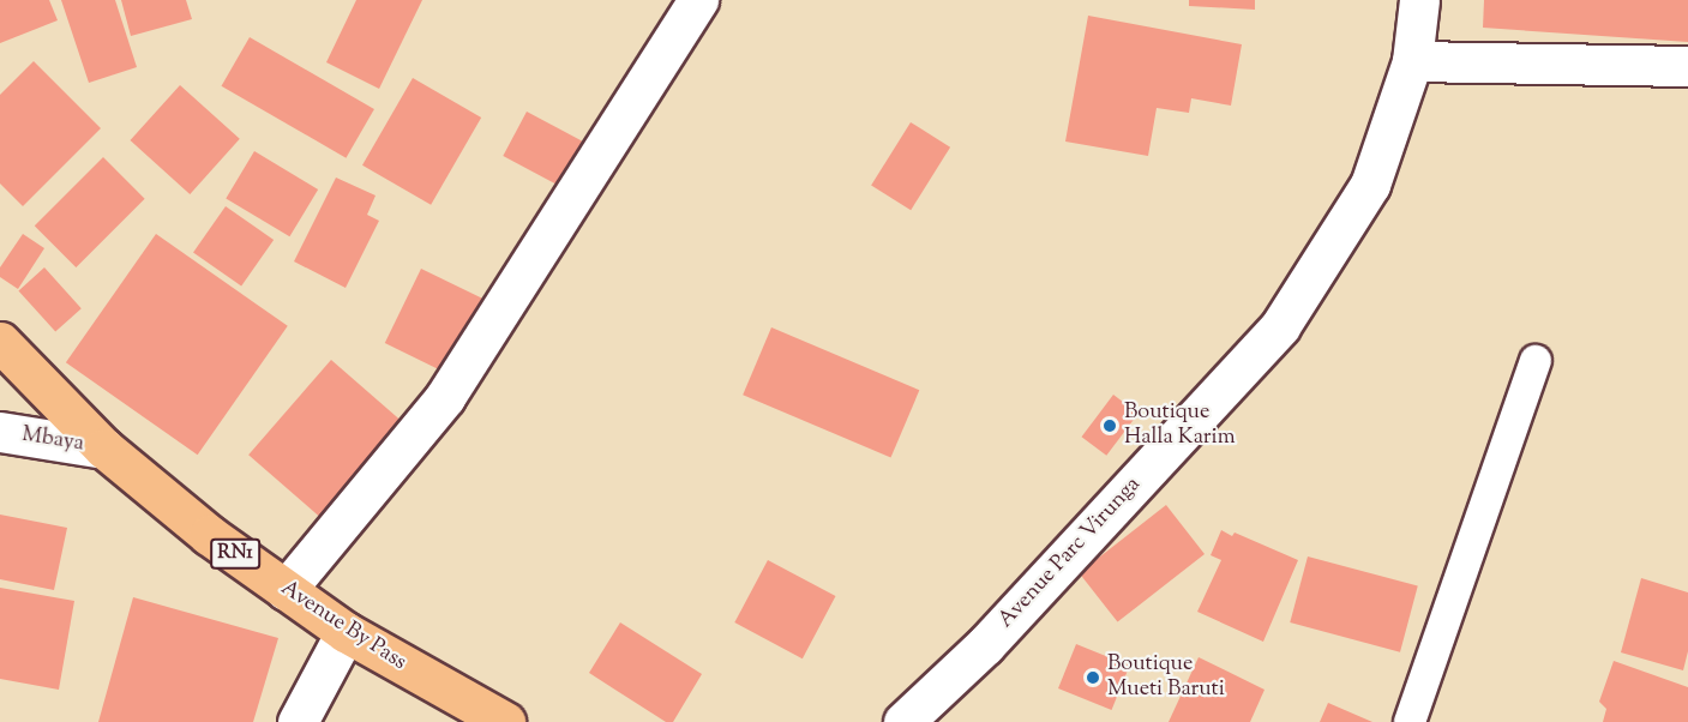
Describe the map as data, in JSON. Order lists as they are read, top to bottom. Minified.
{"streets":{"highway":["RN1","Avenue By Pass"],"street":["Mbaya","Avenue Parc Virunga"]},"crossings":[["Mbaya","Avenue By Pass"]],"places":["Boutique Halla Karim","Boutique Mueti Baruti"]}
